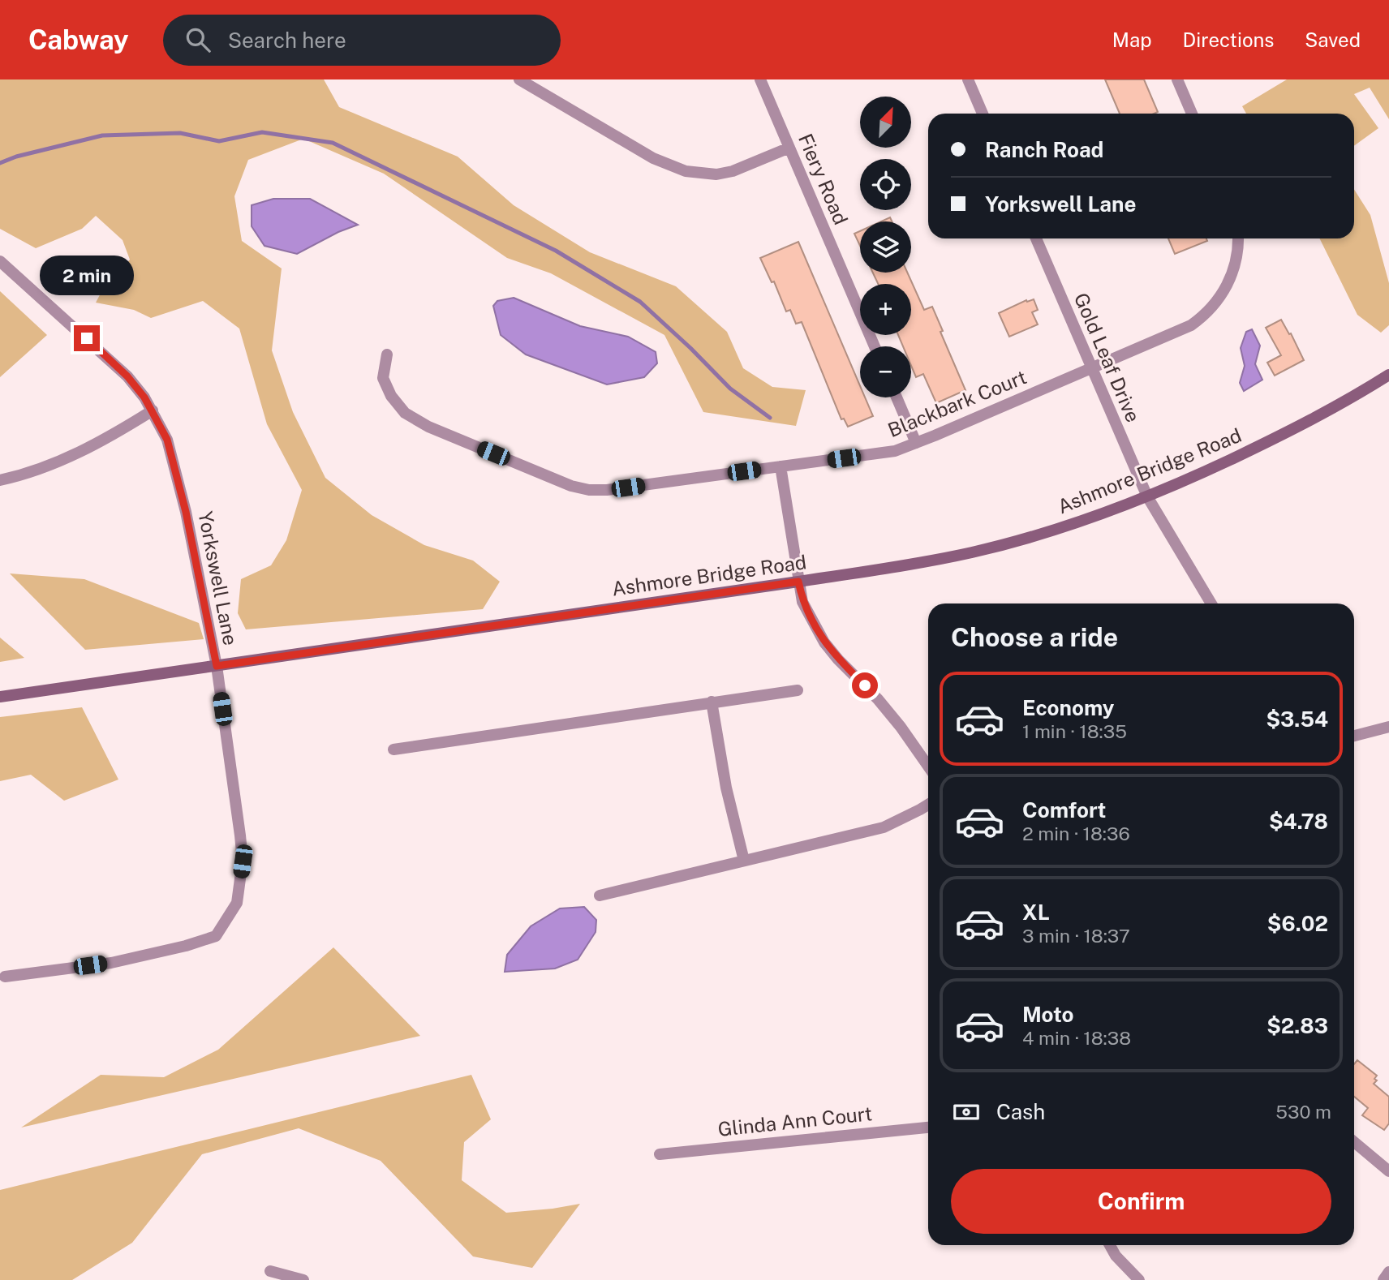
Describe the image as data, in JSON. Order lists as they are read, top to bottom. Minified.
{"streets":{"main road":["Ashmore Bridge Road"],"street":["Fiery Road","Gold Leaf Drive","Blackbark Court","Yorkswell Lane","Glinda Ann Court"]},"crossings":[["Gold Leaf Drive","Blackbark Court"],["Gold Leaf Drive","Ashmore Bridge Road"],["Ashmore Bridge Road","Yorkswell Lane"]],"north":"top right","page":{"header":"Cabway","search":"Search here","nav":["Map","Directions","Saved"],"map_buttons":["+","−"],"banner":["Ranch Road","Yorkswell Lane"],"bubble":"2 min","heading":"Choose a ride","list":[{"name":"Economy","note":"1 min · 18:35","value":"$3.54"},{"name":"Comfort","note":"2 min · 18:36","value":"$4.78"},{"name":"XL","note":"3 min · 18:37","value":"$6.02"},{"name":"Moto","note":"4 min · 18:38","value":"$2.83"}],"pay":["Cash","530 m"],"buttons":"Confirm"}}
